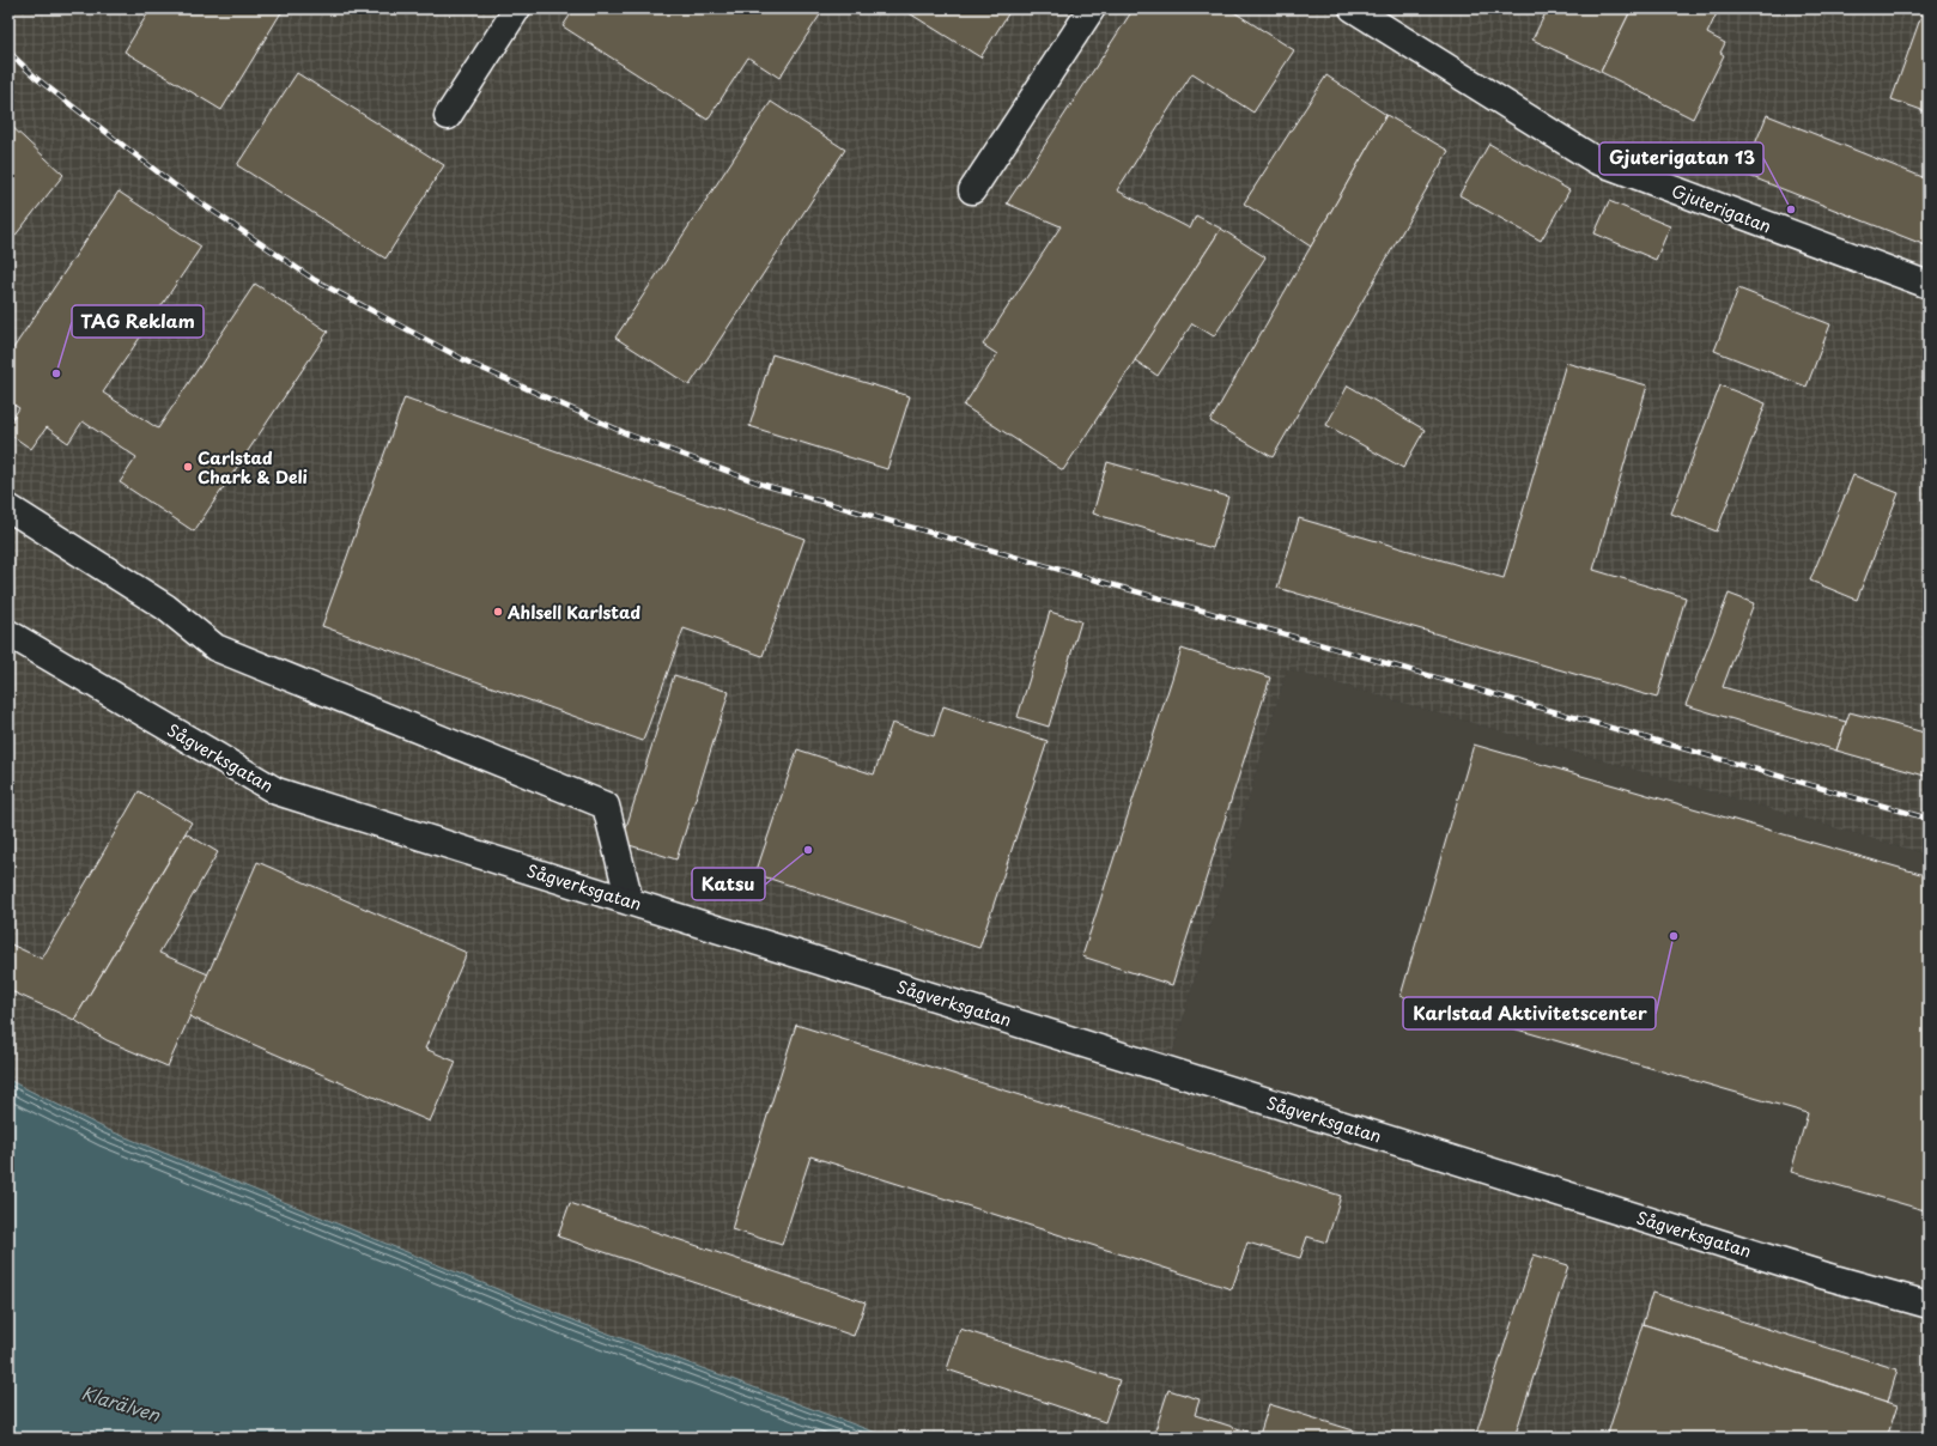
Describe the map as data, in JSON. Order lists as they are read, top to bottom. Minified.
{"streets":{"street":["Gjuterigatan","Sågverksgatan"]},"water":["Klarälven"],"places":["Gjuterigatan 13","TAG Reklam","Carlstad Chark & Deli","Ahlsell Karlstad","Katsu","Karlstad Aktivitetscenter"]}
